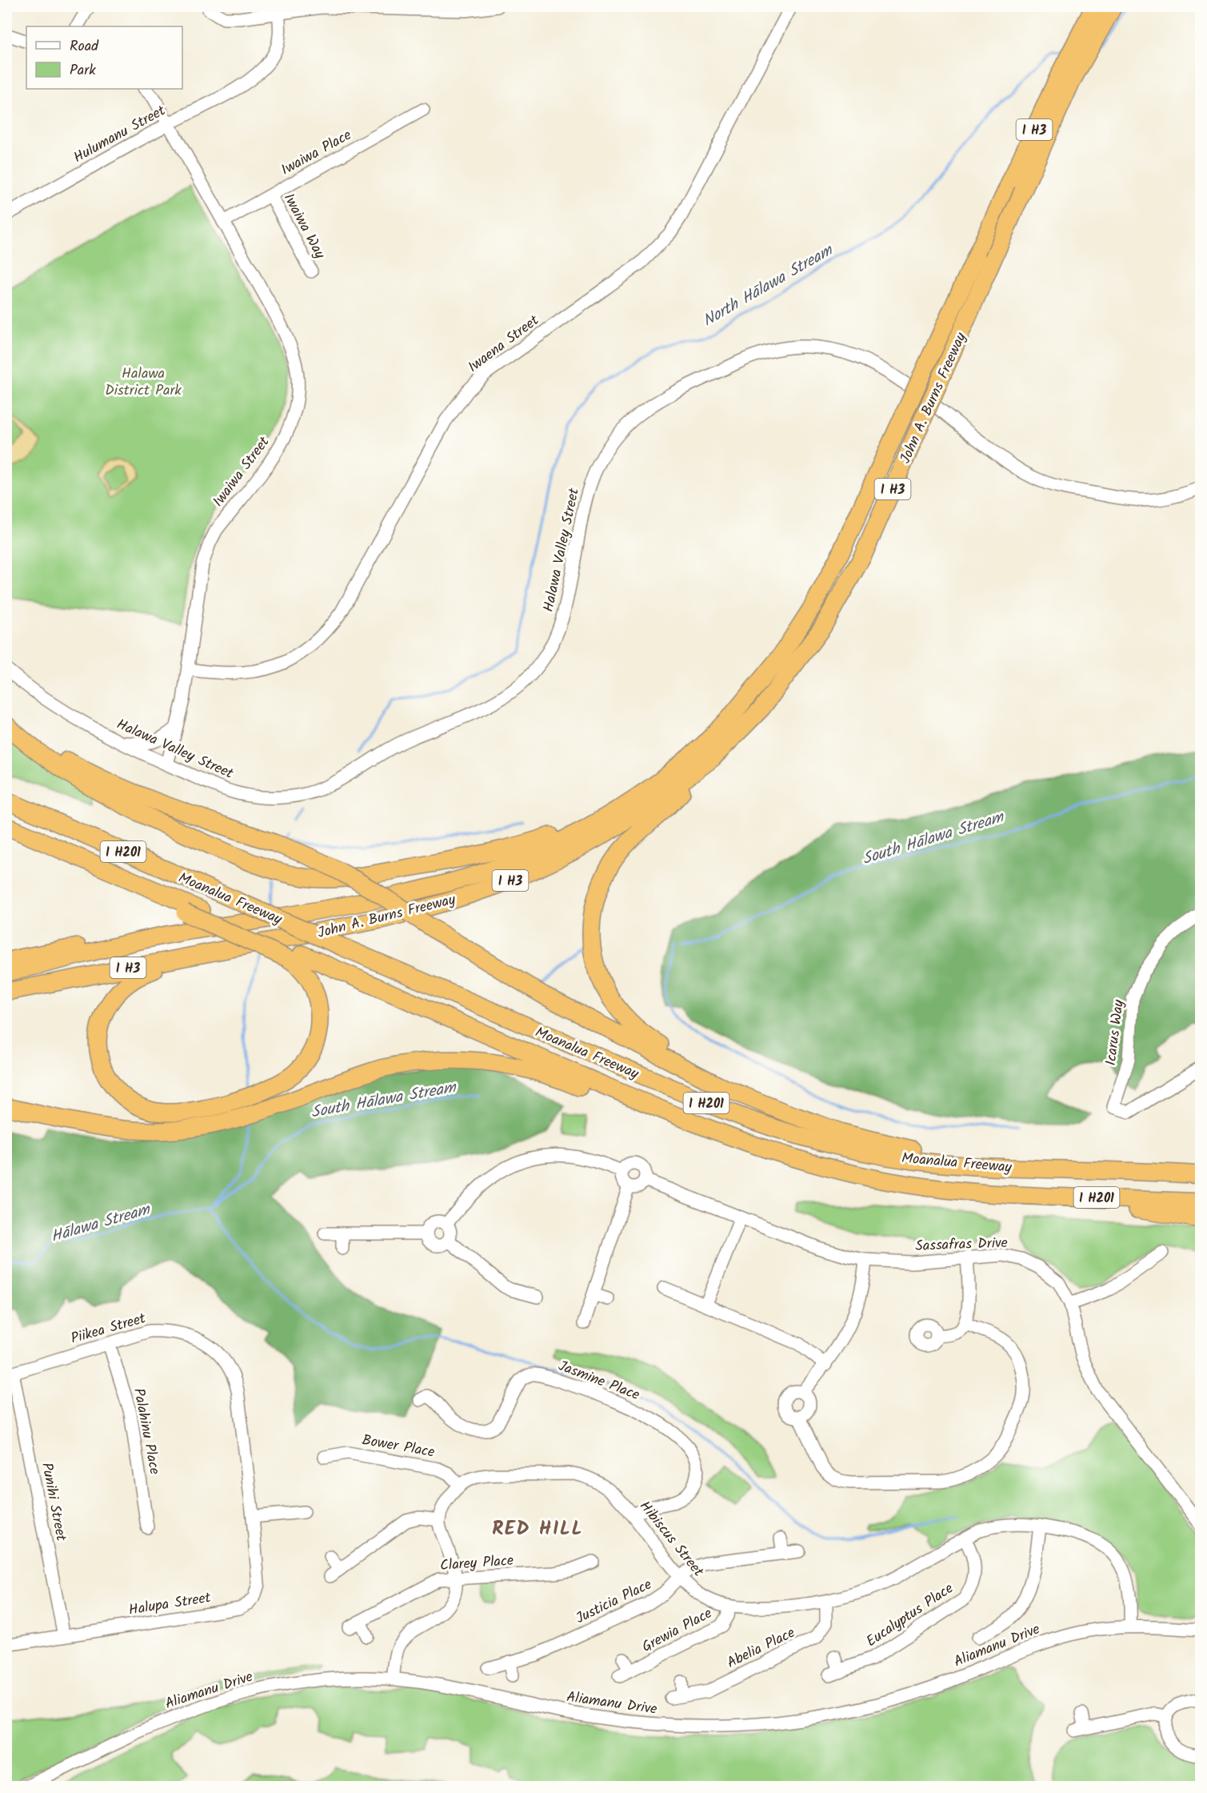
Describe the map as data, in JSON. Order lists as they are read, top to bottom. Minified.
{"streets":{"highway":["I H3","John A. Burns Freeway","I H201","Moanalua Freeway"],"street":["Hulumanu Street","Iwaiwa Place","Iwaiwa Way","Iwaena Street","Iwaiwa Street","Halawa Valley Street","Icarus Way","Sassafras Drive","Piikea Street","Jasmine Place","Palahinu Place","Bower Place","Punihi Street","Hibiscus Street","Clarey Place","Justicia Place","Halupa Street","Eucalyptus Place","Grewia Place","Aliamanu Drive","Abelia Place"]},"crossings":[["Hulumanu Street","Iwaiwa Street"],["Iwaiwa Place","Iwaiwa Way"],["Iwaiwa Place","Iwaiwa Street"],["Iwaena Street","Iwaiwa Street"],["Iwaiwa Street","Halawa Valley Street"],["Piikea Street","Palahinu Place"],["Piikea Street","Punihi Street"],["Piikea Street","Halupa Street"],["Jasmine Place","Hibiscus Street"],["Bower Place","Hibiscus Street"],["Punihi Street","Halupa Street"],["Hibiscus Street","Justicia Place"],["Hibiscus Street","Eucalyptus Place"],["Hibiscus Street","Grewia Place"],["Hibiscus Street","Aliamanu Drive"],["Hibiscus Street","Abelia Place"]],"districts":["RED HILL"],"water":["North Hālawa Stream","South Hālawa Stream","Hālawa Stream"],"parks":["Halawa District Park"],"legend":["Road","Park"]}
